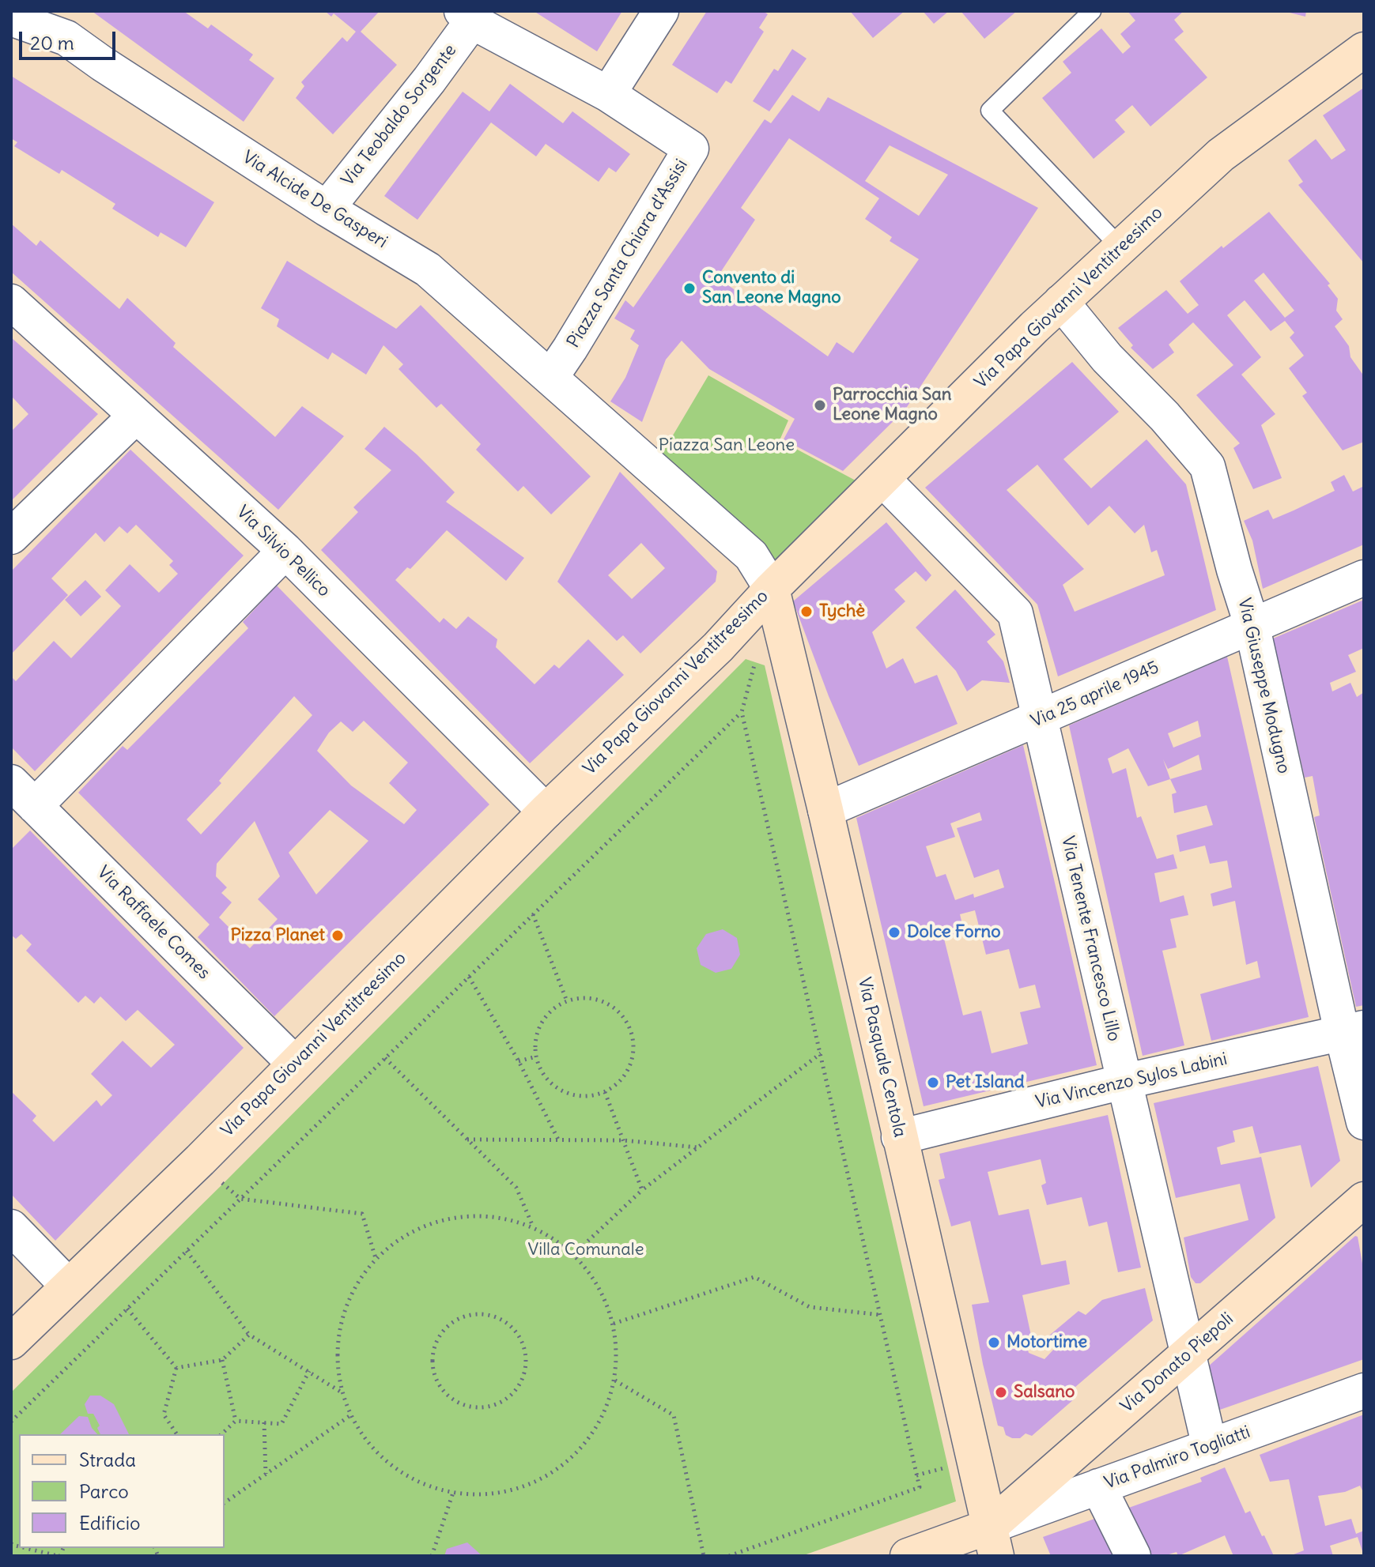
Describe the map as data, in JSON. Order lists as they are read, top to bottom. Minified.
{"streets":{"street":["Via Teobaldo Sorgente","Via Alcide De Gasperi","Piazza Santa Chiara d'Assisi","Via Papa Giovanni Ventitreesimo","Via Silvio Pellico","Via Giuseppe Modugno","Via 25 aprile 1945","Via Raffaele Comes","Via Tenente Francesco Lillo","Via Pasquale Centola","Via Vincenzo Sylos Labini","Via Donato Piepoli","Via Palmiro Togliatti"]},"crossings":[["Via Teobaldo Sorgente","Via Alcide De Gasperi"],["Via Alcide De Gasperi","Piazza Santa Chiara d'Assisi"],["Via Papa Giovanni Ventitreesimo","Via Silvio Pellico"],["Via Papa Giovanni Ventitreesimo","Via Giuseppe Modugno"],["Via Papa Giovanni Ventitreesimo","Via Raffaele Comes"],["Via Papa Giovanni Ventitreesimo","Via Tenente Francesco Lillo"],["Via Papa Giovanni Ventitreesimo","Via Pasquale Centola"],["Via Giuseppe Modugno","Via 25 aprile 1945"],["Via Giuseppe Modugno","Via Vincenzo Sylos Labini"],["Via 25 aprile 1945","Via Tenente Francesco Lillo"],["Via 25 aprile 1945","Via Pasquale Centola"],["Via Tenente Francesco Lillo","Via Vincenzo Sylos Labini"],["Via Tenente Francesco Lillo","Via Donato Piepoli"],["Via Tenente Francesco Lillo","Via Palmiro Togliatti"],["Via Pasquale Centola","Via Vincenzo Sylos Labini"],["Via Pasquale Centola","Via Donato Piepoli"],["Via Pasquale Centola","Via Palmiro Togliatti"],["Via Donato Piepoli","Via Palmiro Togliatti"]],"parks":["Piazza San Leone","Villa Comunale"],"places":["Convento di San Leone Magno","Parrocchia San Leone Magno","Tychè","Dolce Forno","Pizza Planet","Pet Island","Motortime","Salsano"],"legend":["Strada","Parco","Edificio"],"scale_bar":"20 m"}
